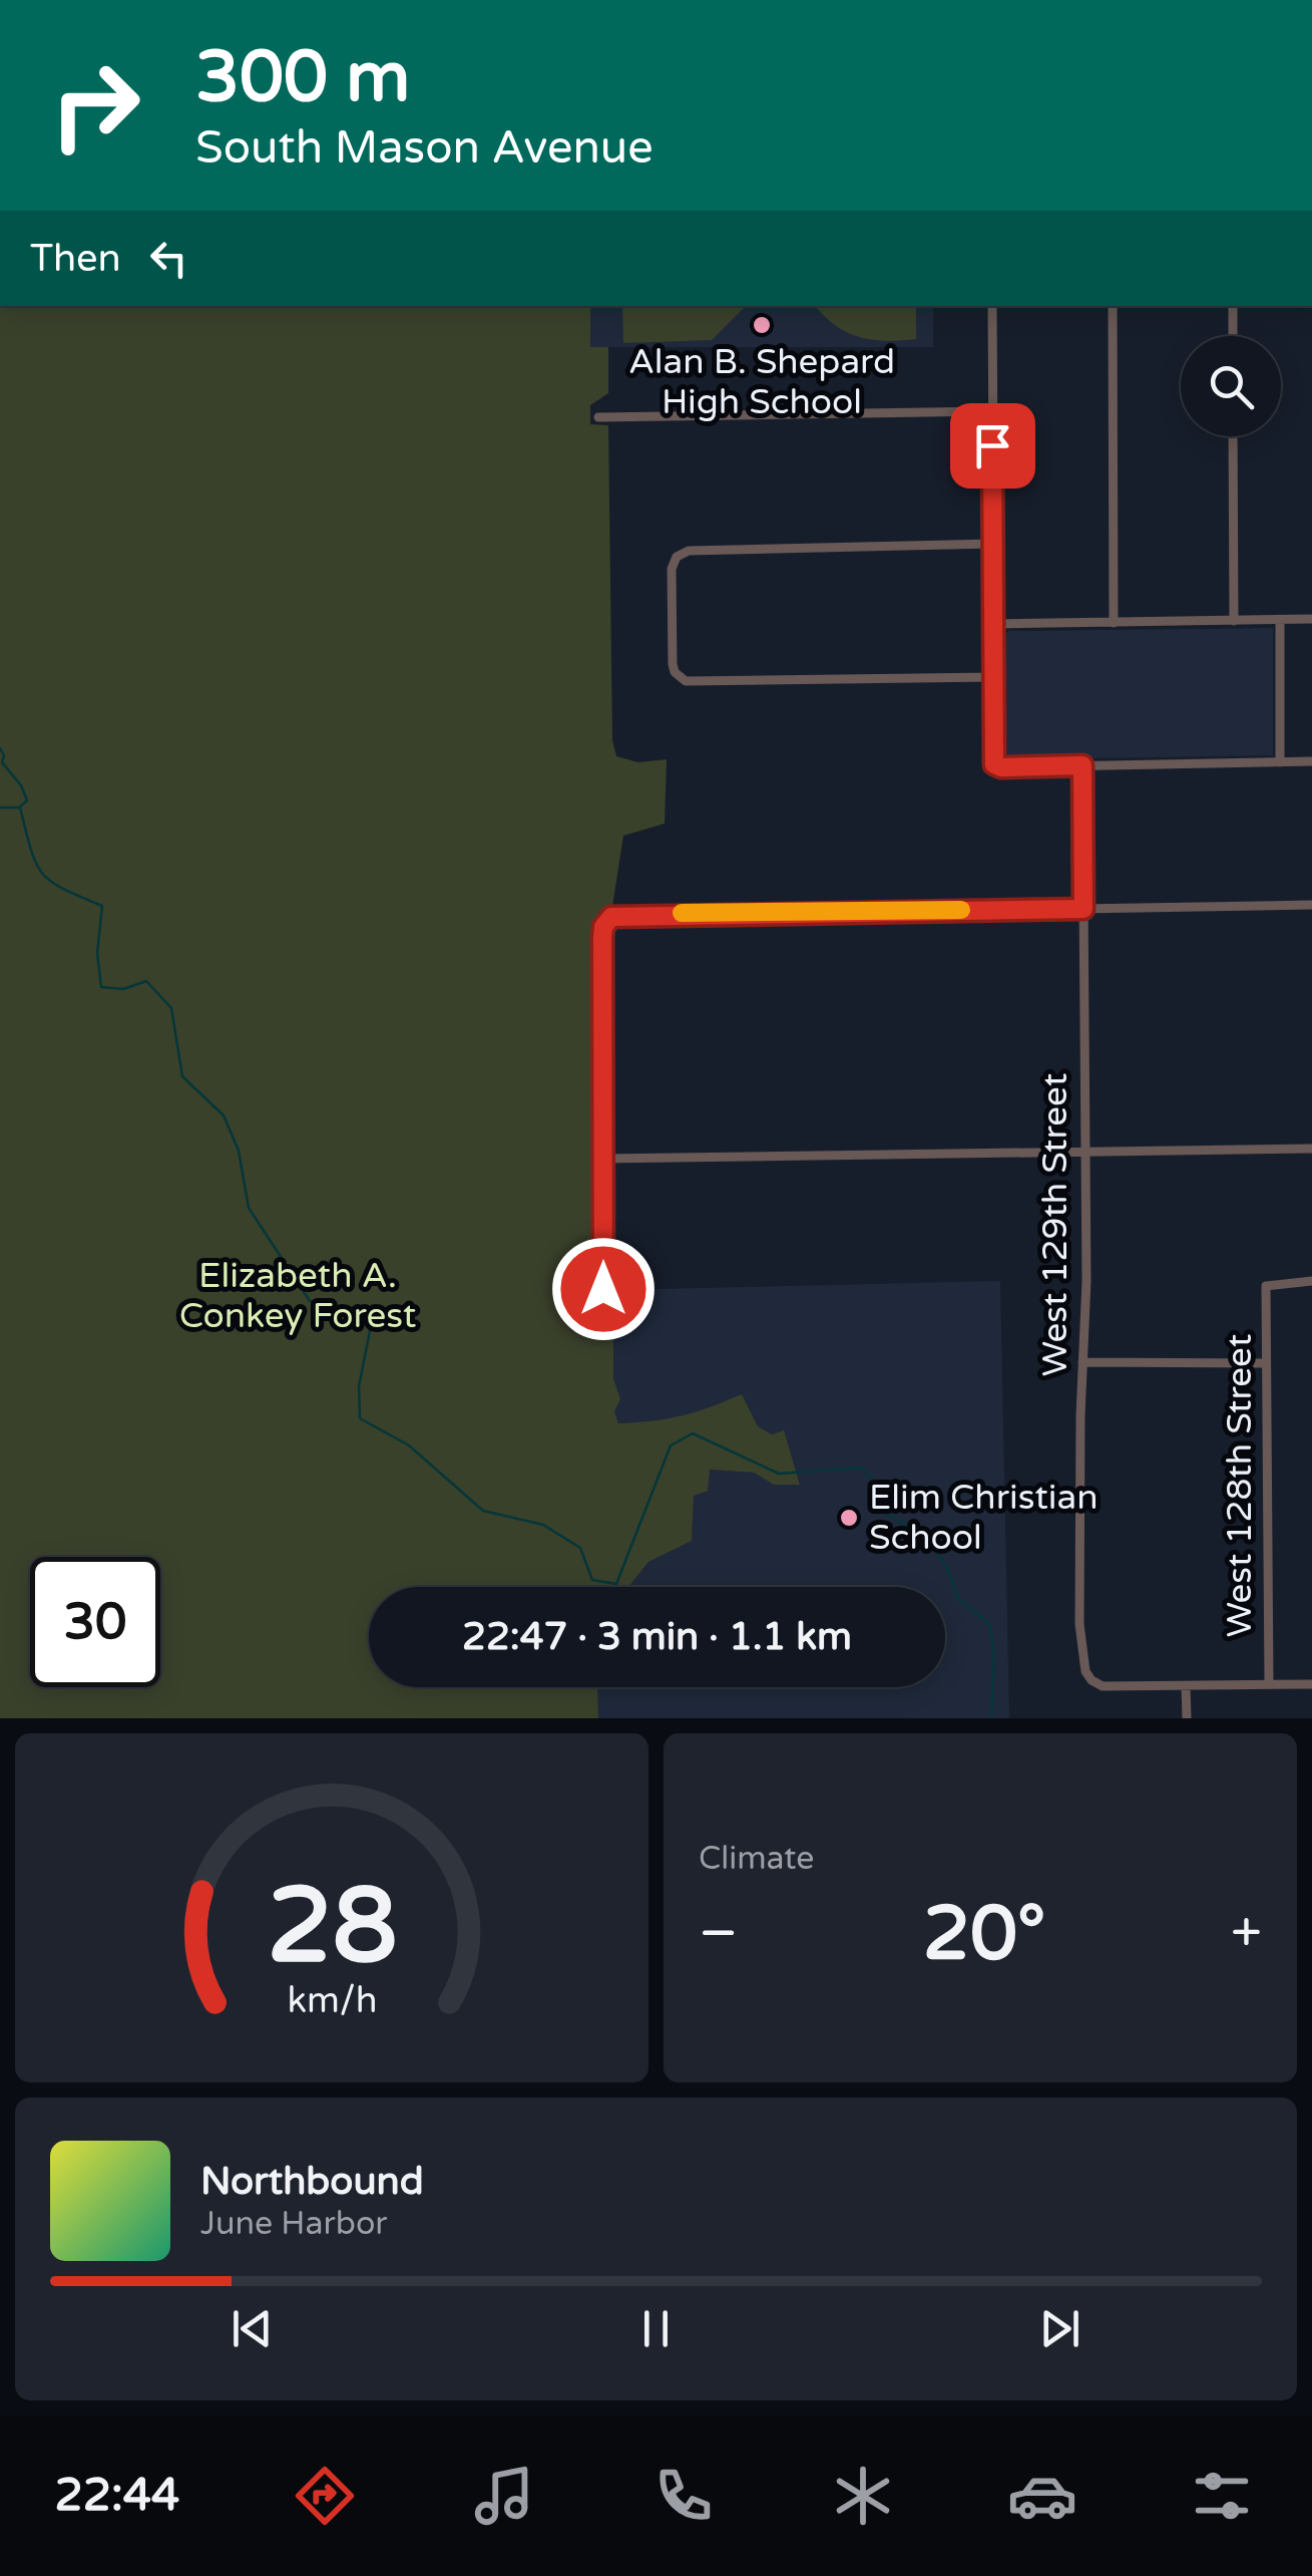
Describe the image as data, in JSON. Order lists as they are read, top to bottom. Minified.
{"streets":{"street":["West 129th Street","West 128th Street"]},"parks":["Elizabeth A. Conkey Forest"],"places":["Alan B. Shepard High School","Elim Christian School"],"page":{"turn":["300 m","South Mason Avenue"],"then":"Then","limit":"30","trip":"22:47 · 3 min · 1.1 km","tile":"Climate","heat":["−","20°","+"],"song":["Northbound","June Harbor"],"tabs":"22:44","gauge":["28","km/h"]}}
